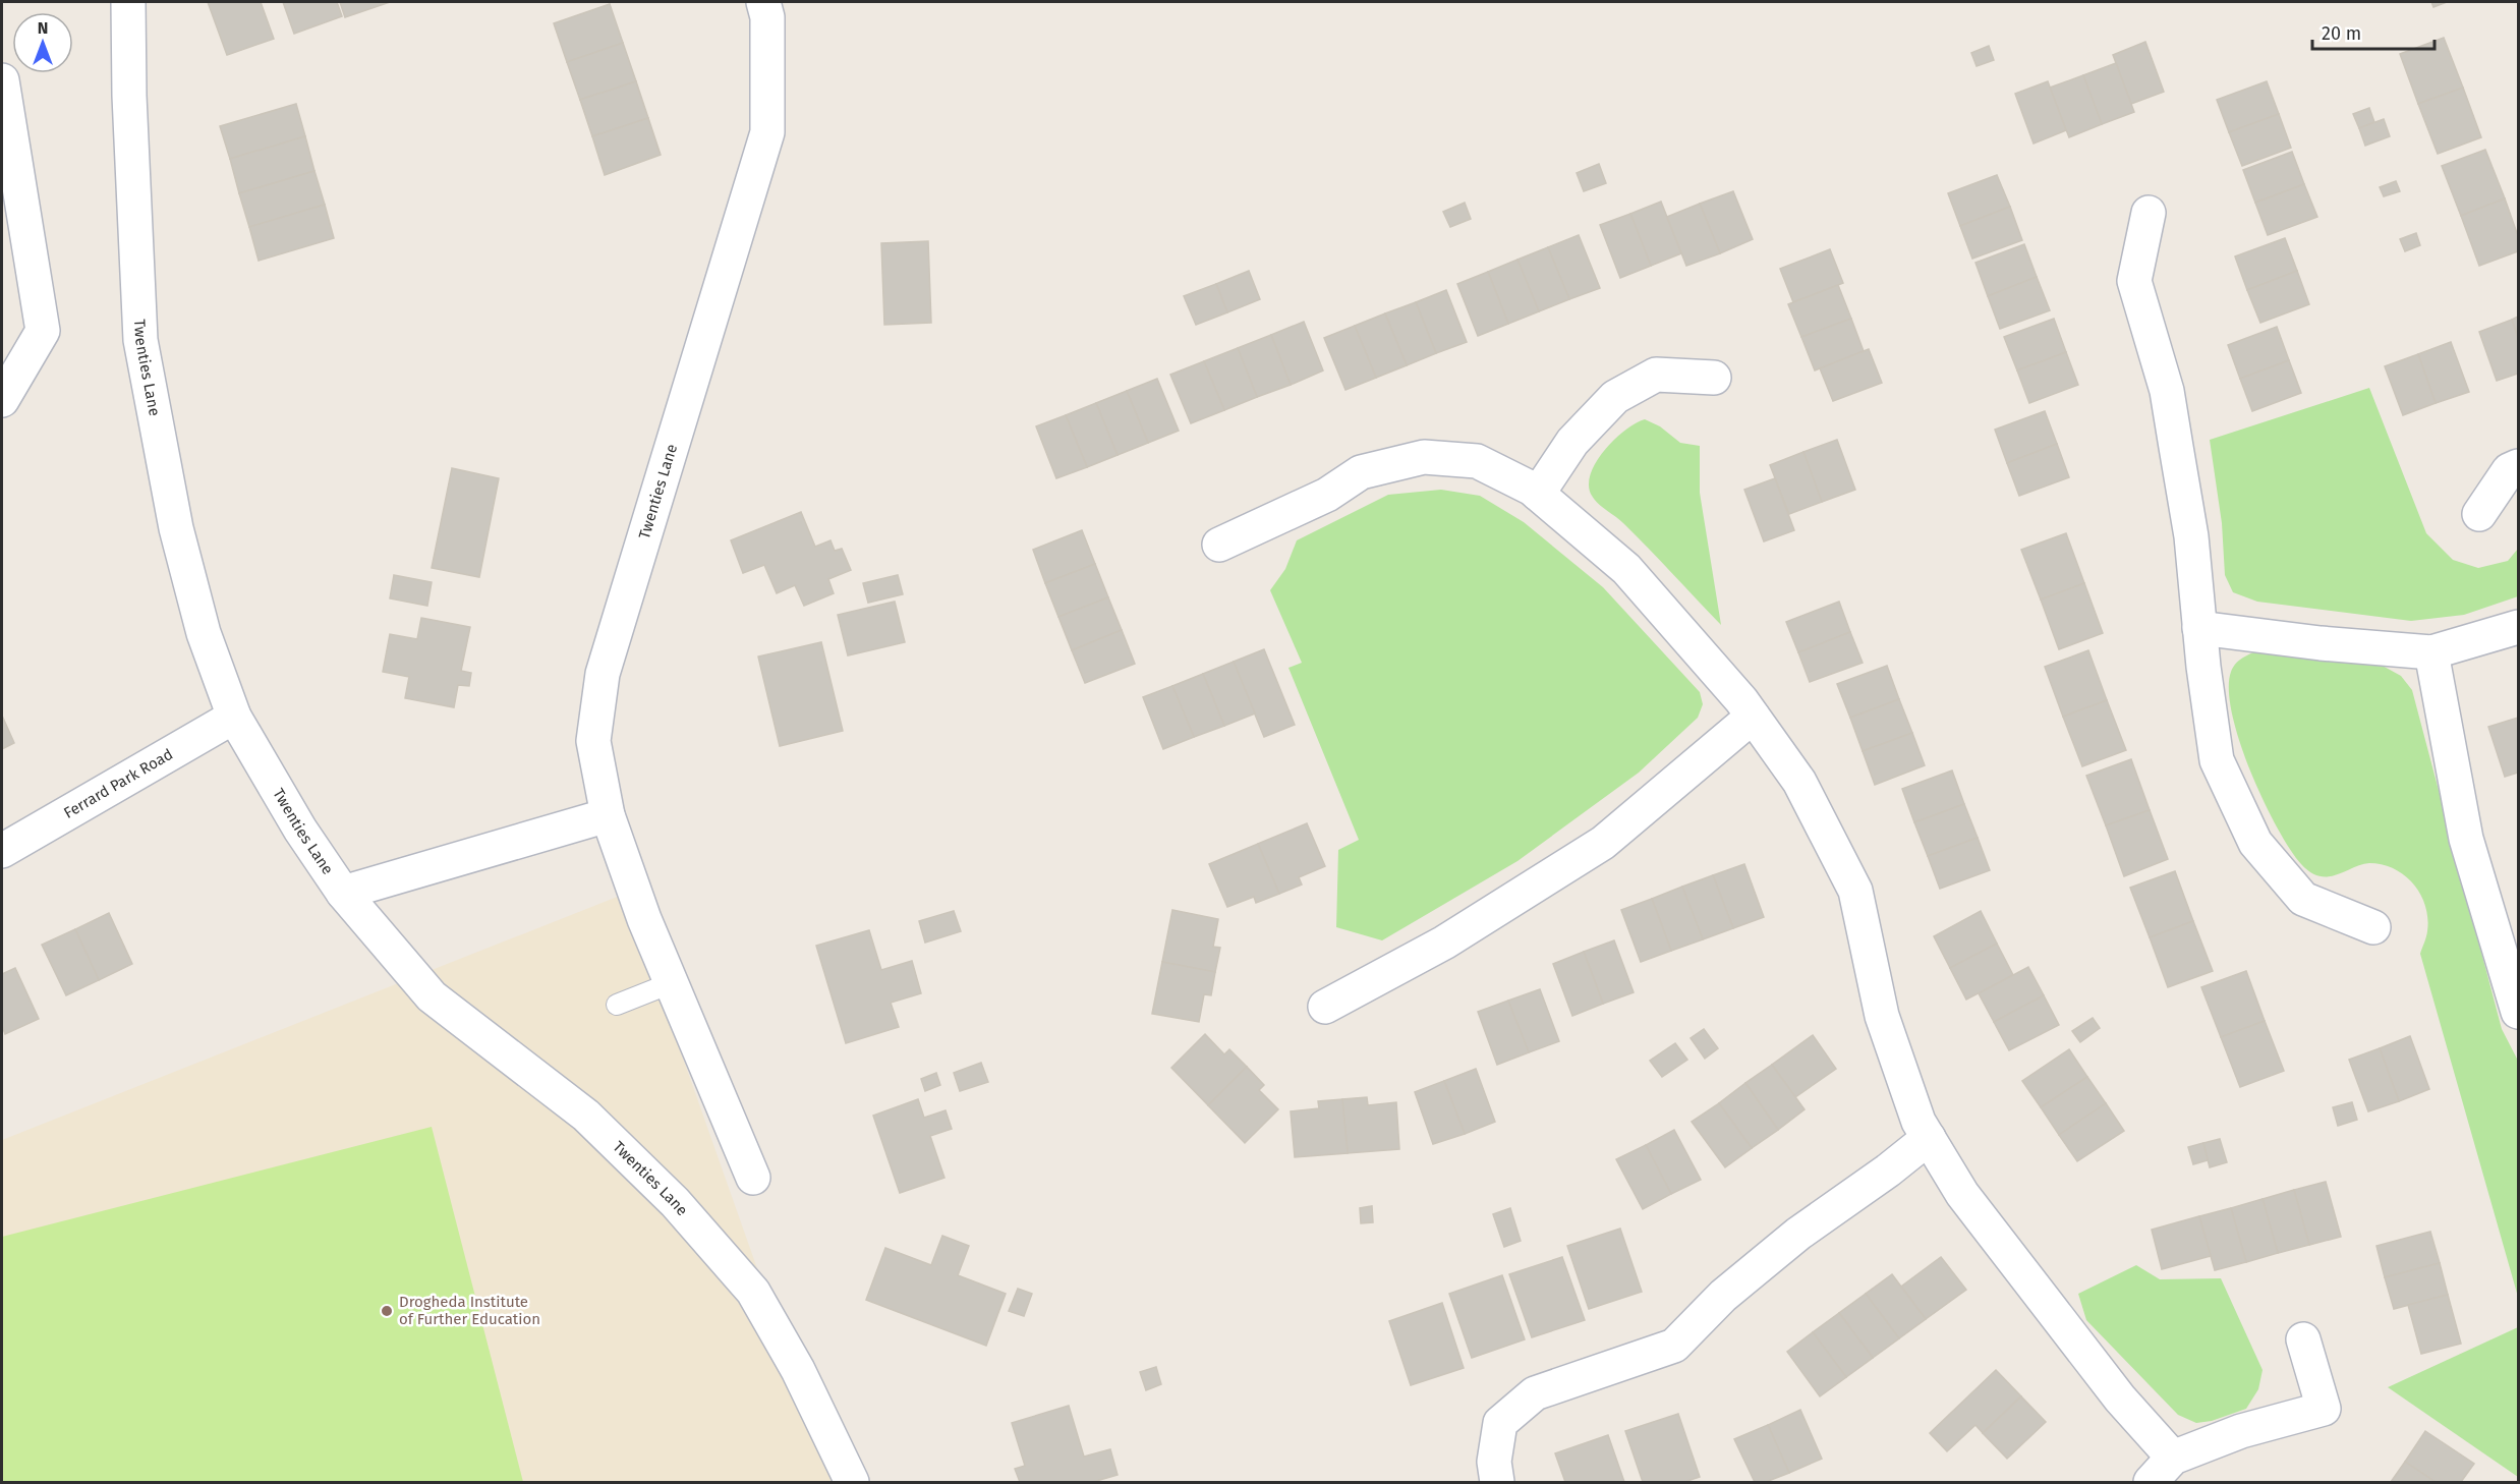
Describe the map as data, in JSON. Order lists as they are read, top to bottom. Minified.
{"streets":{"street":["Twenties Lane","Ferrard Park Road"]},"crossings":[["Twenties Lane","Ferrard Park Road"]],"places":["Drogheda Institute of Further Education"],"scale_bar":"20 m","north":"top"}
